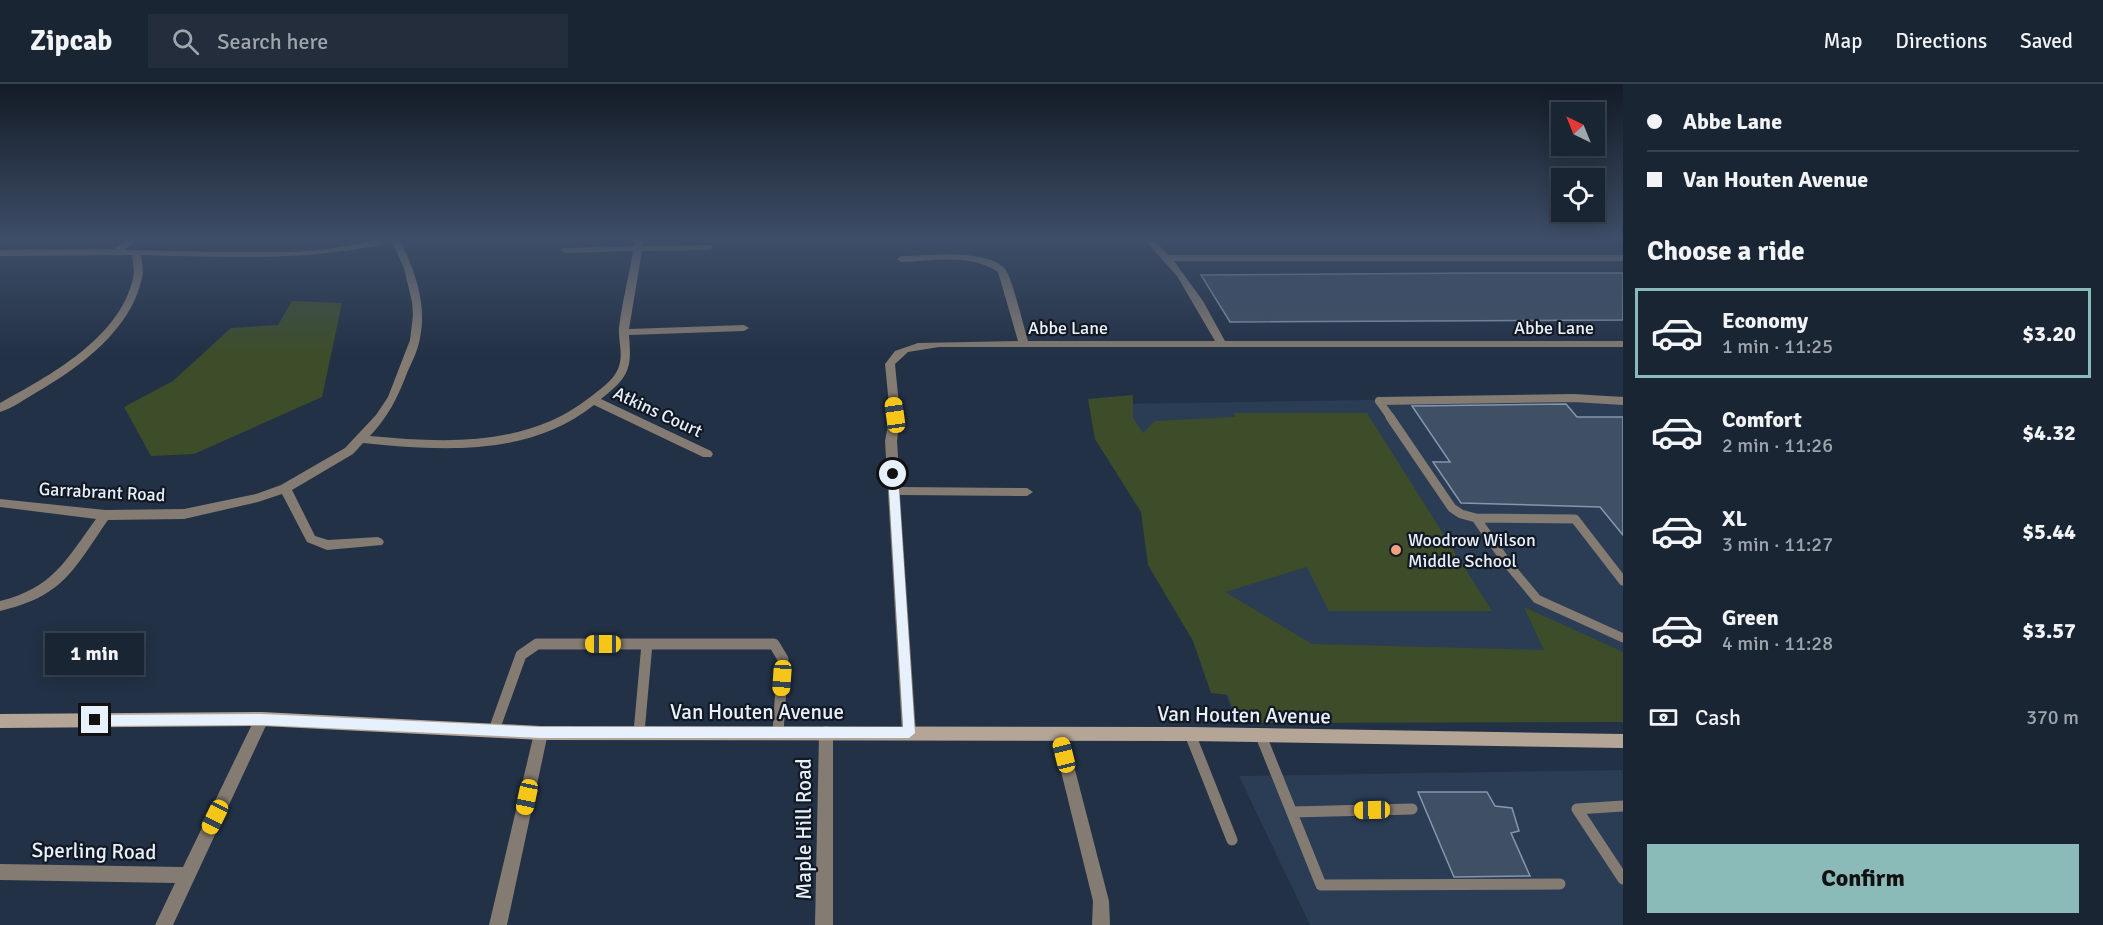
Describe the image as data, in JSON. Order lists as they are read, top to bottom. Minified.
{"streets":{"main road":["Van Houten Avenue"],"street":["Abbe Lane","Atkins Court","Garrabrant Road","Maple Hill Road","Sperling Road"]},"crossings":[["Abbe Lane","Van Houten Avenue"],["Van Houten Avenue","Maple Hill Road"]],"places":["Woodrow Wilson Middle School"],"north":"top left","page":{"header":"Zipcab","search":"Search here","nav":["Map","Directions","Saved"],"banner":["Abbe Lane","Van Houten Avenue"],"heading":"Choose a ride","list":[{"name":"Economy","note":"1 min · 11:25","value":"$3.20"},{"name":"Comfort","note":"2 min · 11:26","value":"$4.32"},{"name":"XL","note":"3 min · 11:27","value":"$5.44"},{"name":"Green","note":"4 min · 11:28","value":"$3.57"}],"bubble":"1 min","pay":["Cash","370 m"],"buttons":"Confirm"}}
